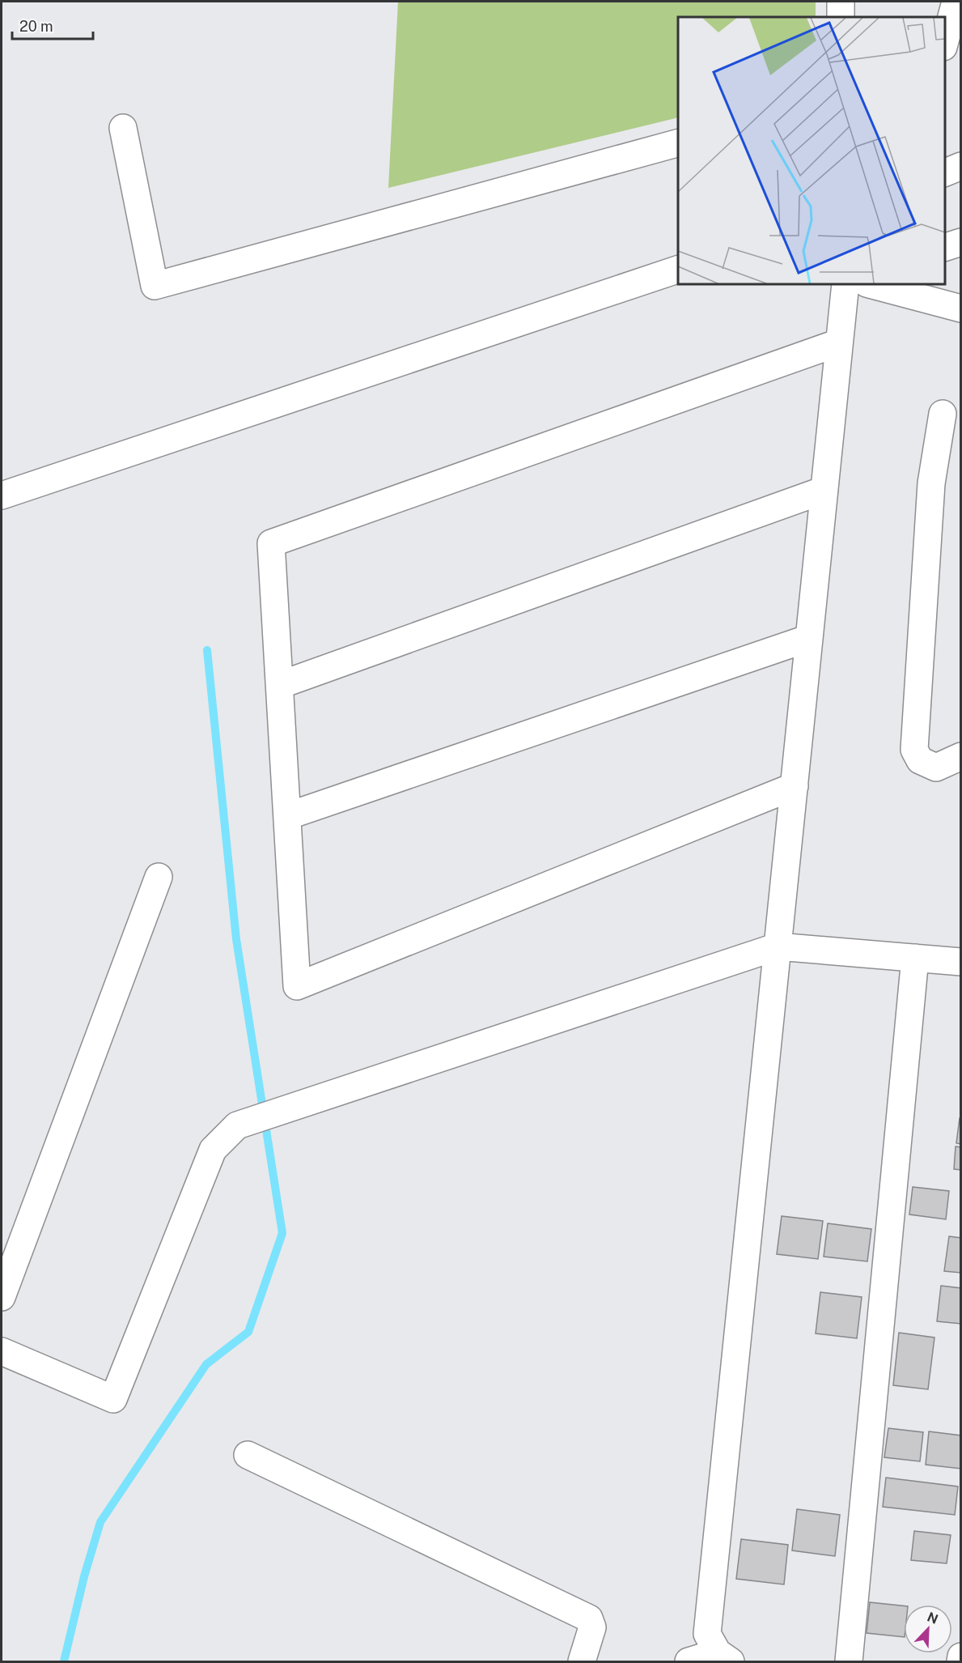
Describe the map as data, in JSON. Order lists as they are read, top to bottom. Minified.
{"scale_bar":"20 m","north":"top right"}
